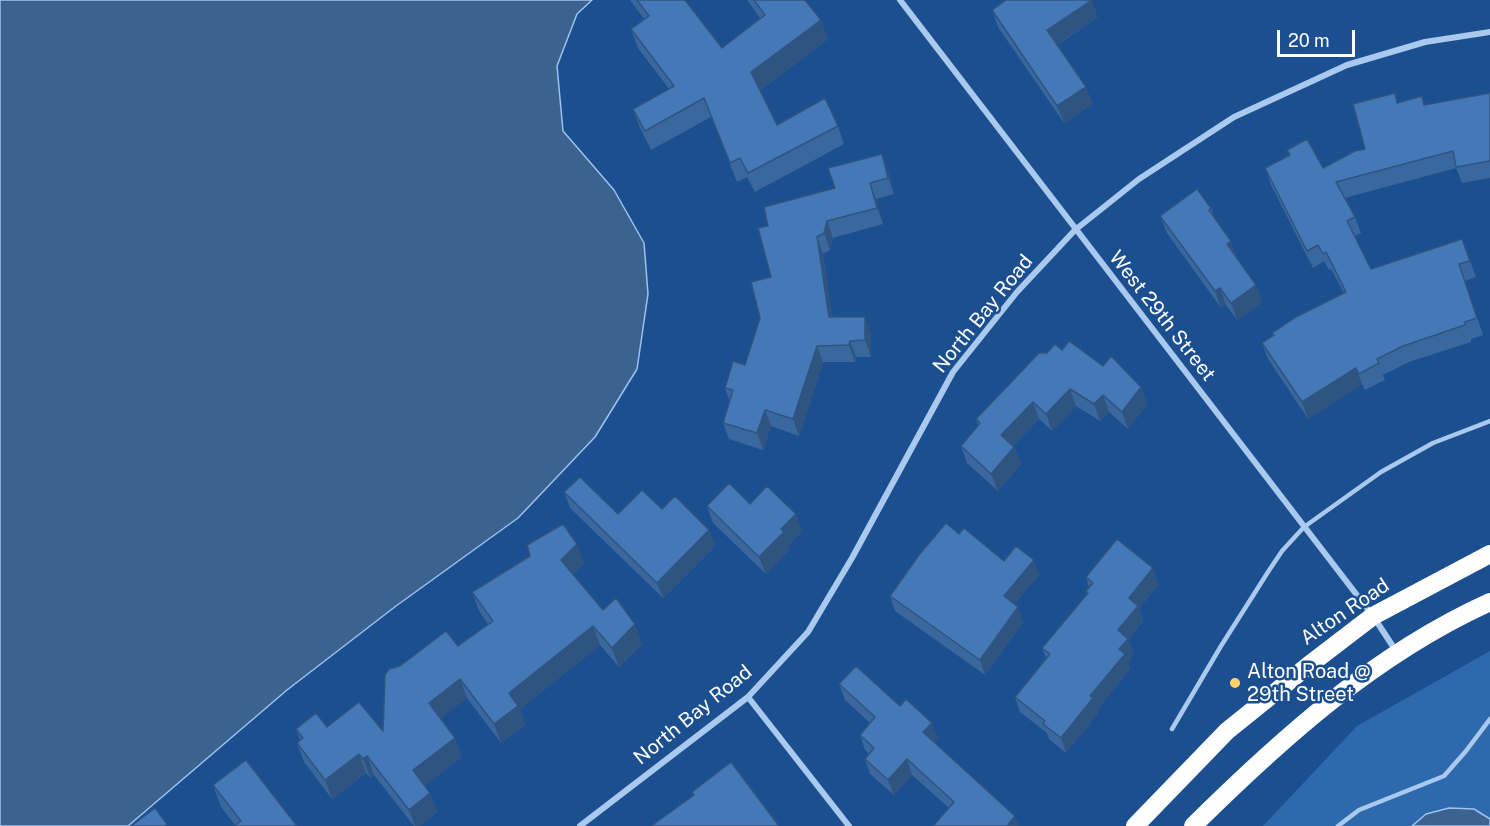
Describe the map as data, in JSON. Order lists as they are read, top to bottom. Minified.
{"streets":{"highway":["Alton Road"],"street":["North Bay Road","West 29th Street"]},"crossings":[["North Bay Road","West 29th Street"],["West 29th Street","Alton Road"]],"places":["Alton Road @ 29th Street"],"scale_bar":"20 m"}
